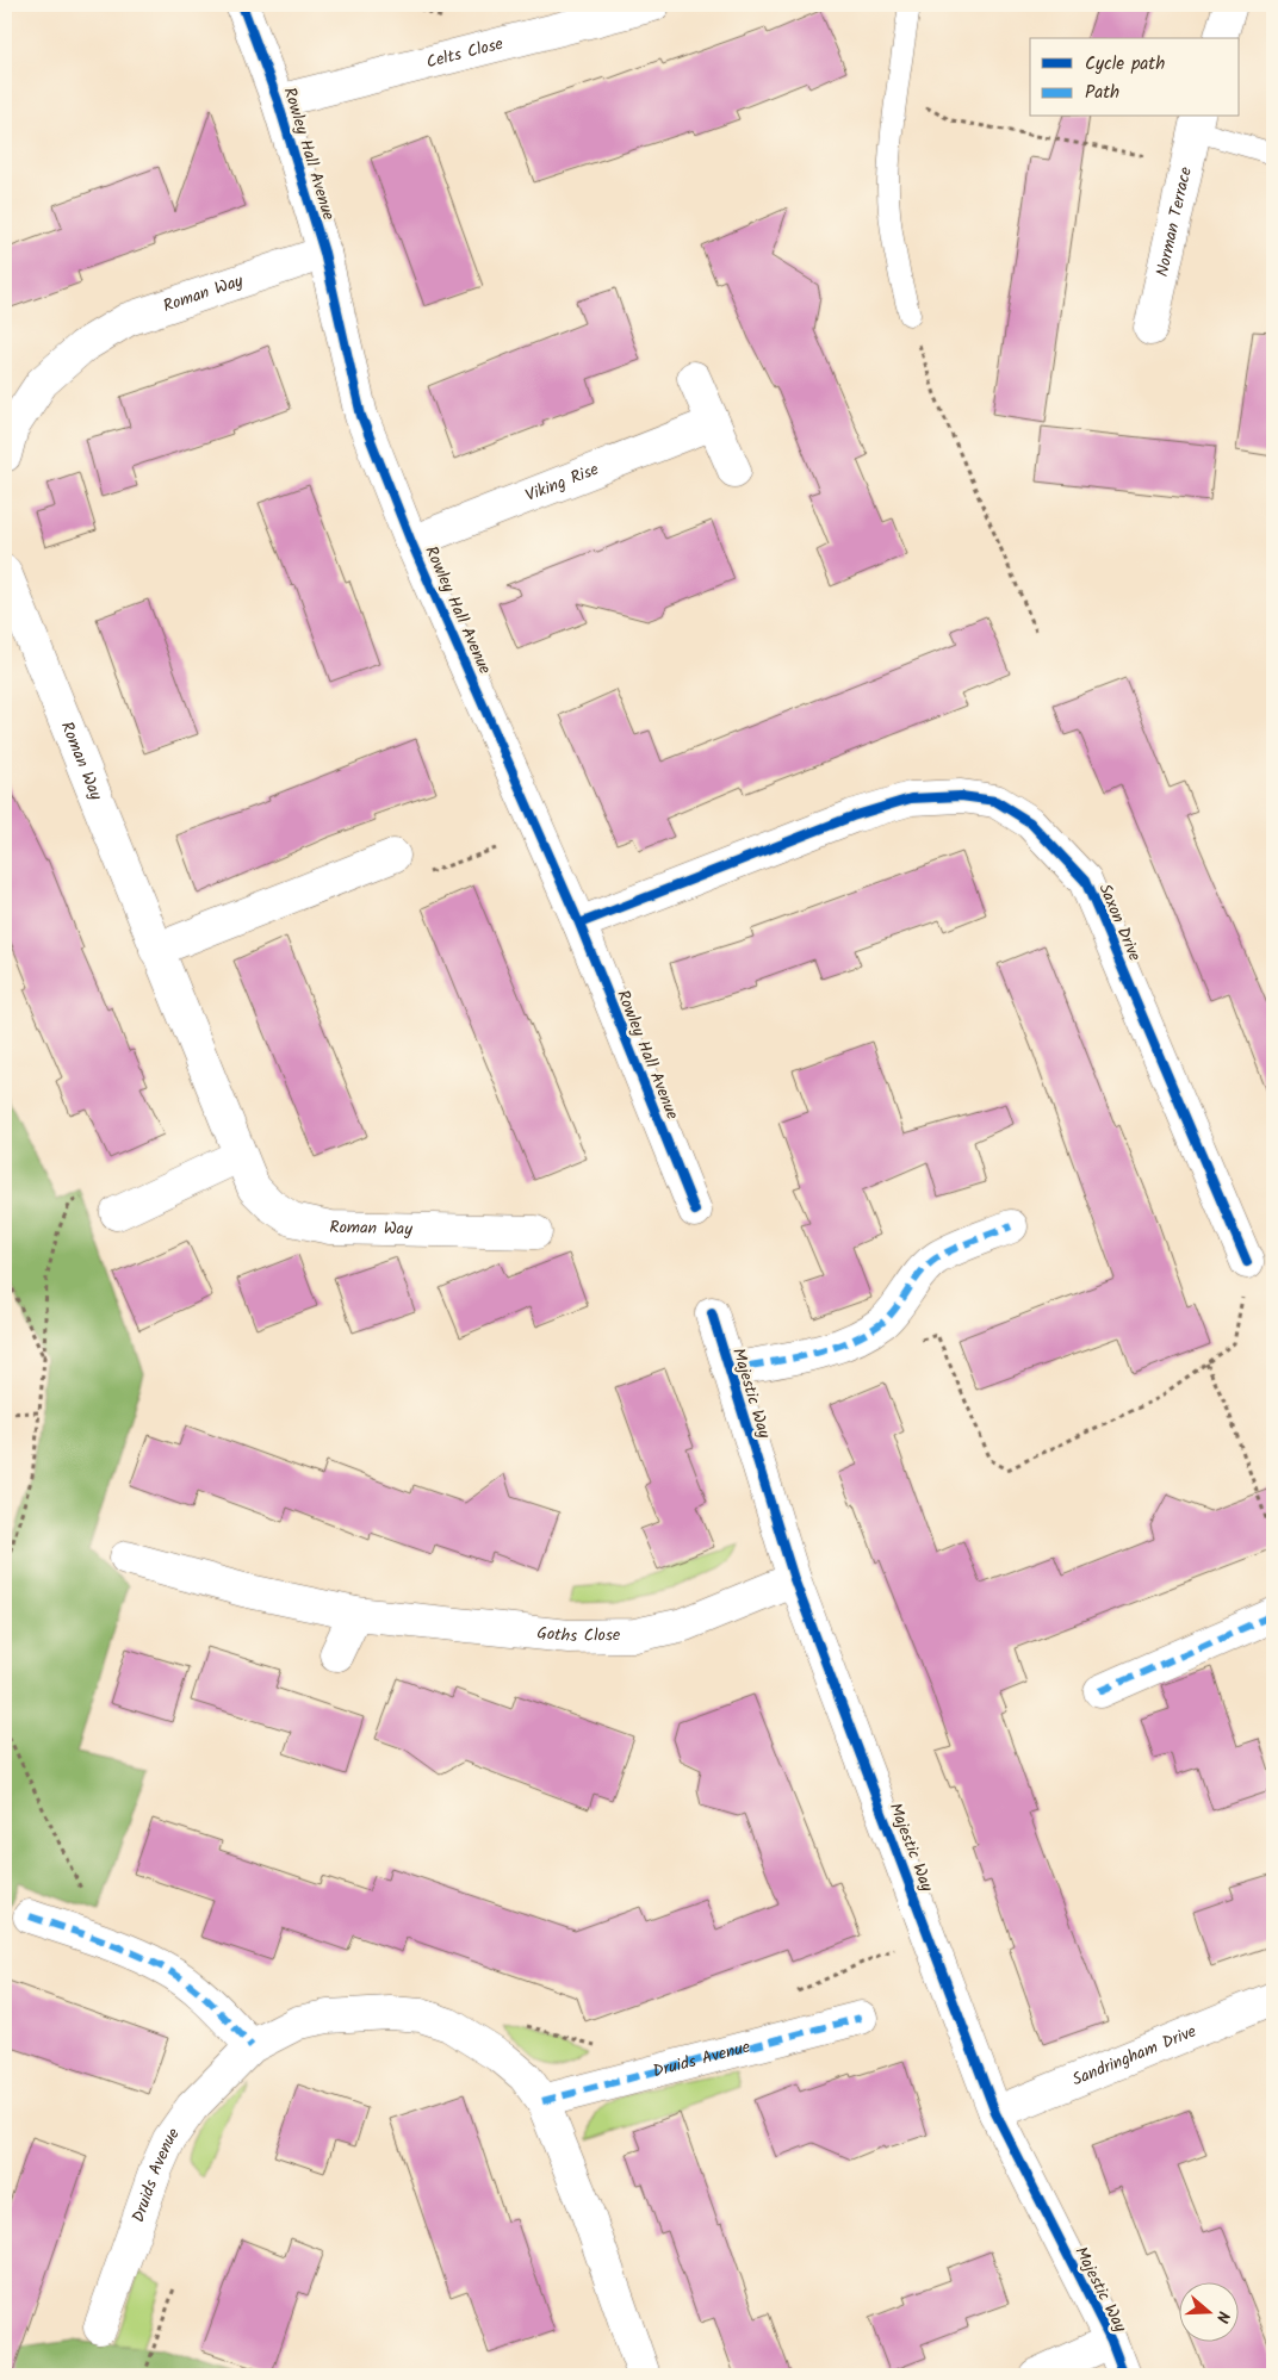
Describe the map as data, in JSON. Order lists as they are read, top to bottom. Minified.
{"streets":{"street":["Celts Close","Rowley Hall Avenue","Norman Terrace","Roman Way","Viking Rise","Saxon Drive","Majestic Way","Goths Close","Sandringham Drive","Druids Avenue"]},"crossings":[["Celts Close","Rowley Hall Avenue"],["Rowley Hall Avenue","Roman Way"],["Rowley Hall Avenue","Viking Rise"],["Rowley Hall Avenue","Saxon Drive"],["Majestic Way","Goths Close"],["Majestic Way","Sandringham Drive"]],"legend":["Cycle path","Path"],"north":"right"}
